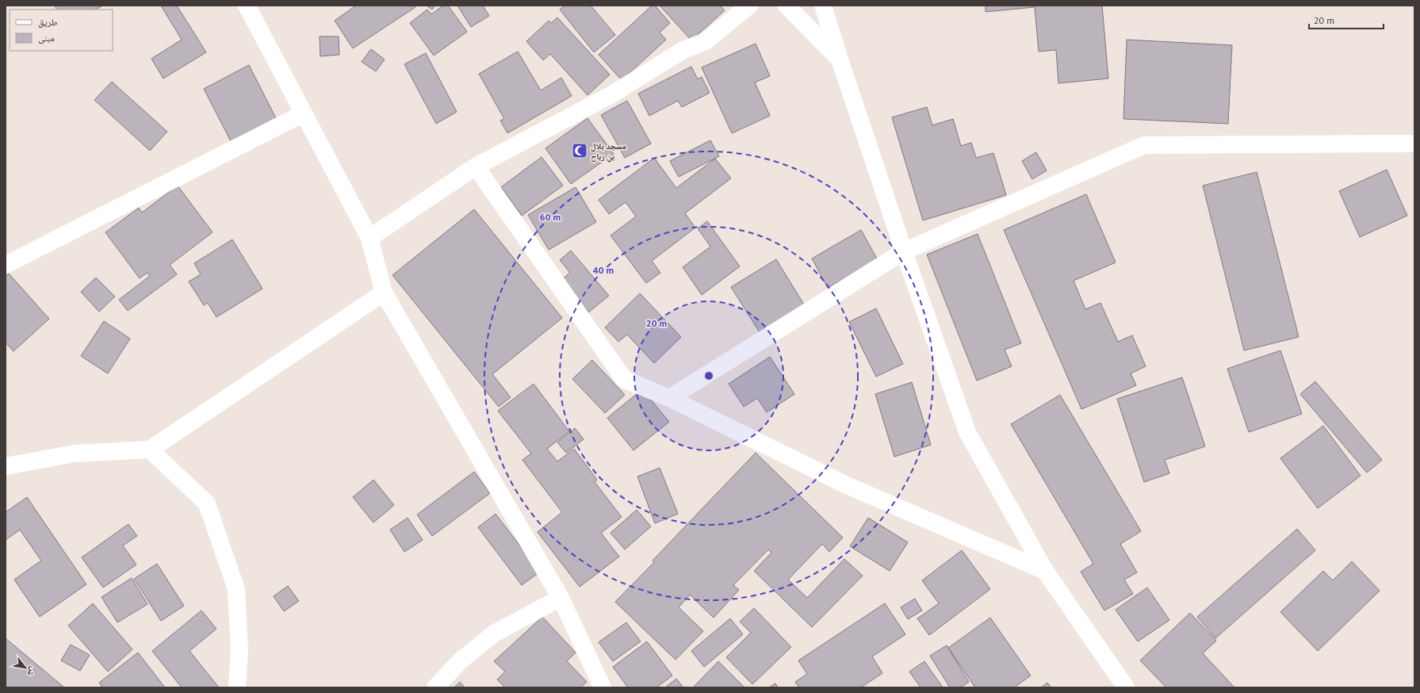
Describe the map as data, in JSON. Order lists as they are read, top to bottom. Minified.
{"places":{"mosque":["مسجد بلال بن رباح"]},"legend":["طريق","مبنى"],"scale_bar":"20 m","north":"bottom right","rings":["60 m","40 m","20 m"]}
